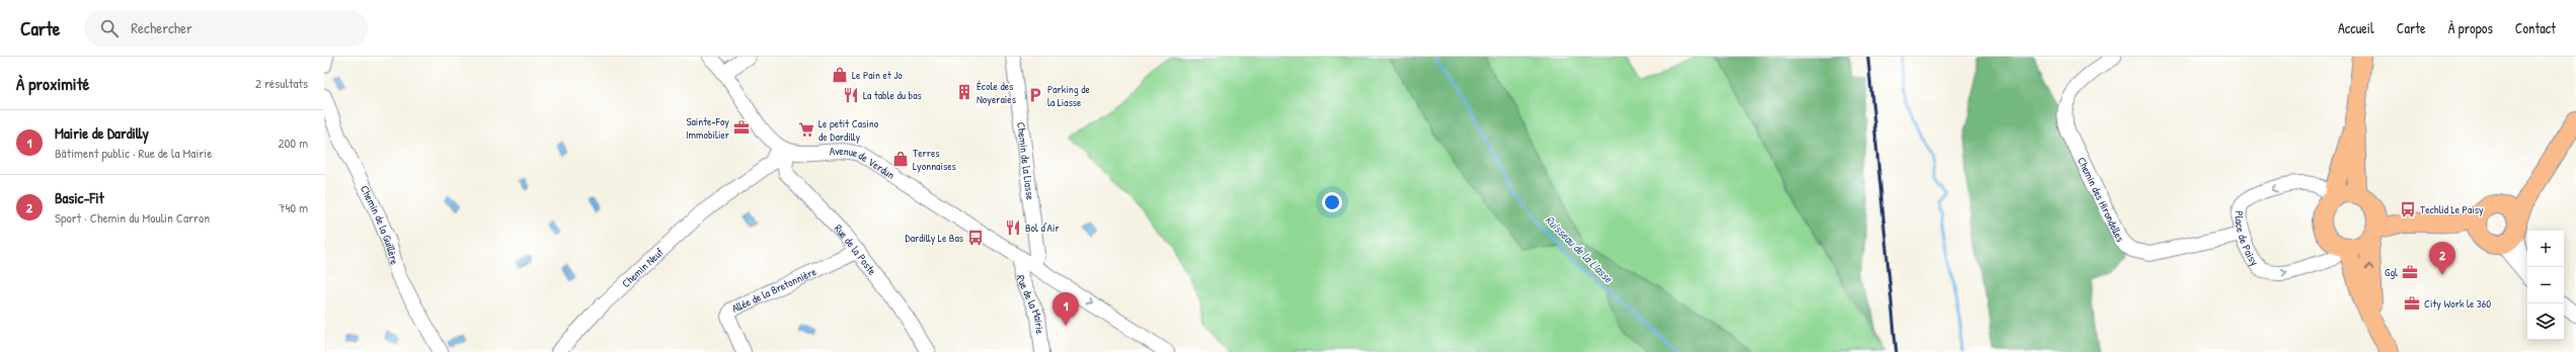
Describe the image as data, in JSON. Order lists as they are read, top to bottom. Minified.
{"streets":{"street":["Chemin de la Liasse","Avenue de Verdun","Chemin des Hirondelles","Chemin de la Guillère","Place de Paisy","Rue de la Poste","Chemin Neuf","Allée de la Bretonnière","Rue de la Mairie"]},"crossings":[["Chemin de la Liasse","Avenue de Verdun"],["Avenue de Verdun","Chemin Neuf"],["Avenue de Verdun","Rue de la Mairie"],["Chemin des Hirondelles","Place de Paisy"],["Rue de la Poste","Chemin Neuf"],["Rue de la Poste","Allée de la Bretonnière"]],"one_way":["Avenue de Verdun"],"water":["Ruisseau de la Liasse"],"places":{"shop":["Le Pain et Jo","Terres Lyonnaises"],"building":["École des Noyeraies"],"restaurant":["La table du bas","Bol d'Air"],"parking":["Parking de la Liasse"],"office":["Sainte-Foy Immobilier","Ggl","City Work le 360"],"supermarket":["Le petit Casino de Dardilly"],"bus stop":["Techlid Le Paisy","Dardilly Le Bas"]},"page":{"header":"Carte","search":"Rechercher","nav":["Accueil","Carte","À propos","Contact"],"heading":["À proximité","2 résultats"],"list":[{"mark":"1","name":"Mairie de Dardilly","note":"Bâtiment public · Rue de la Mairie","value":"200 m"},{"mark":"2","name":"Basic-Fit","note":"Sport · Chemin du Moulin Carron","value":"740 m"}],"map_buttons":["+","−"],"pins":["2","1"]}}
